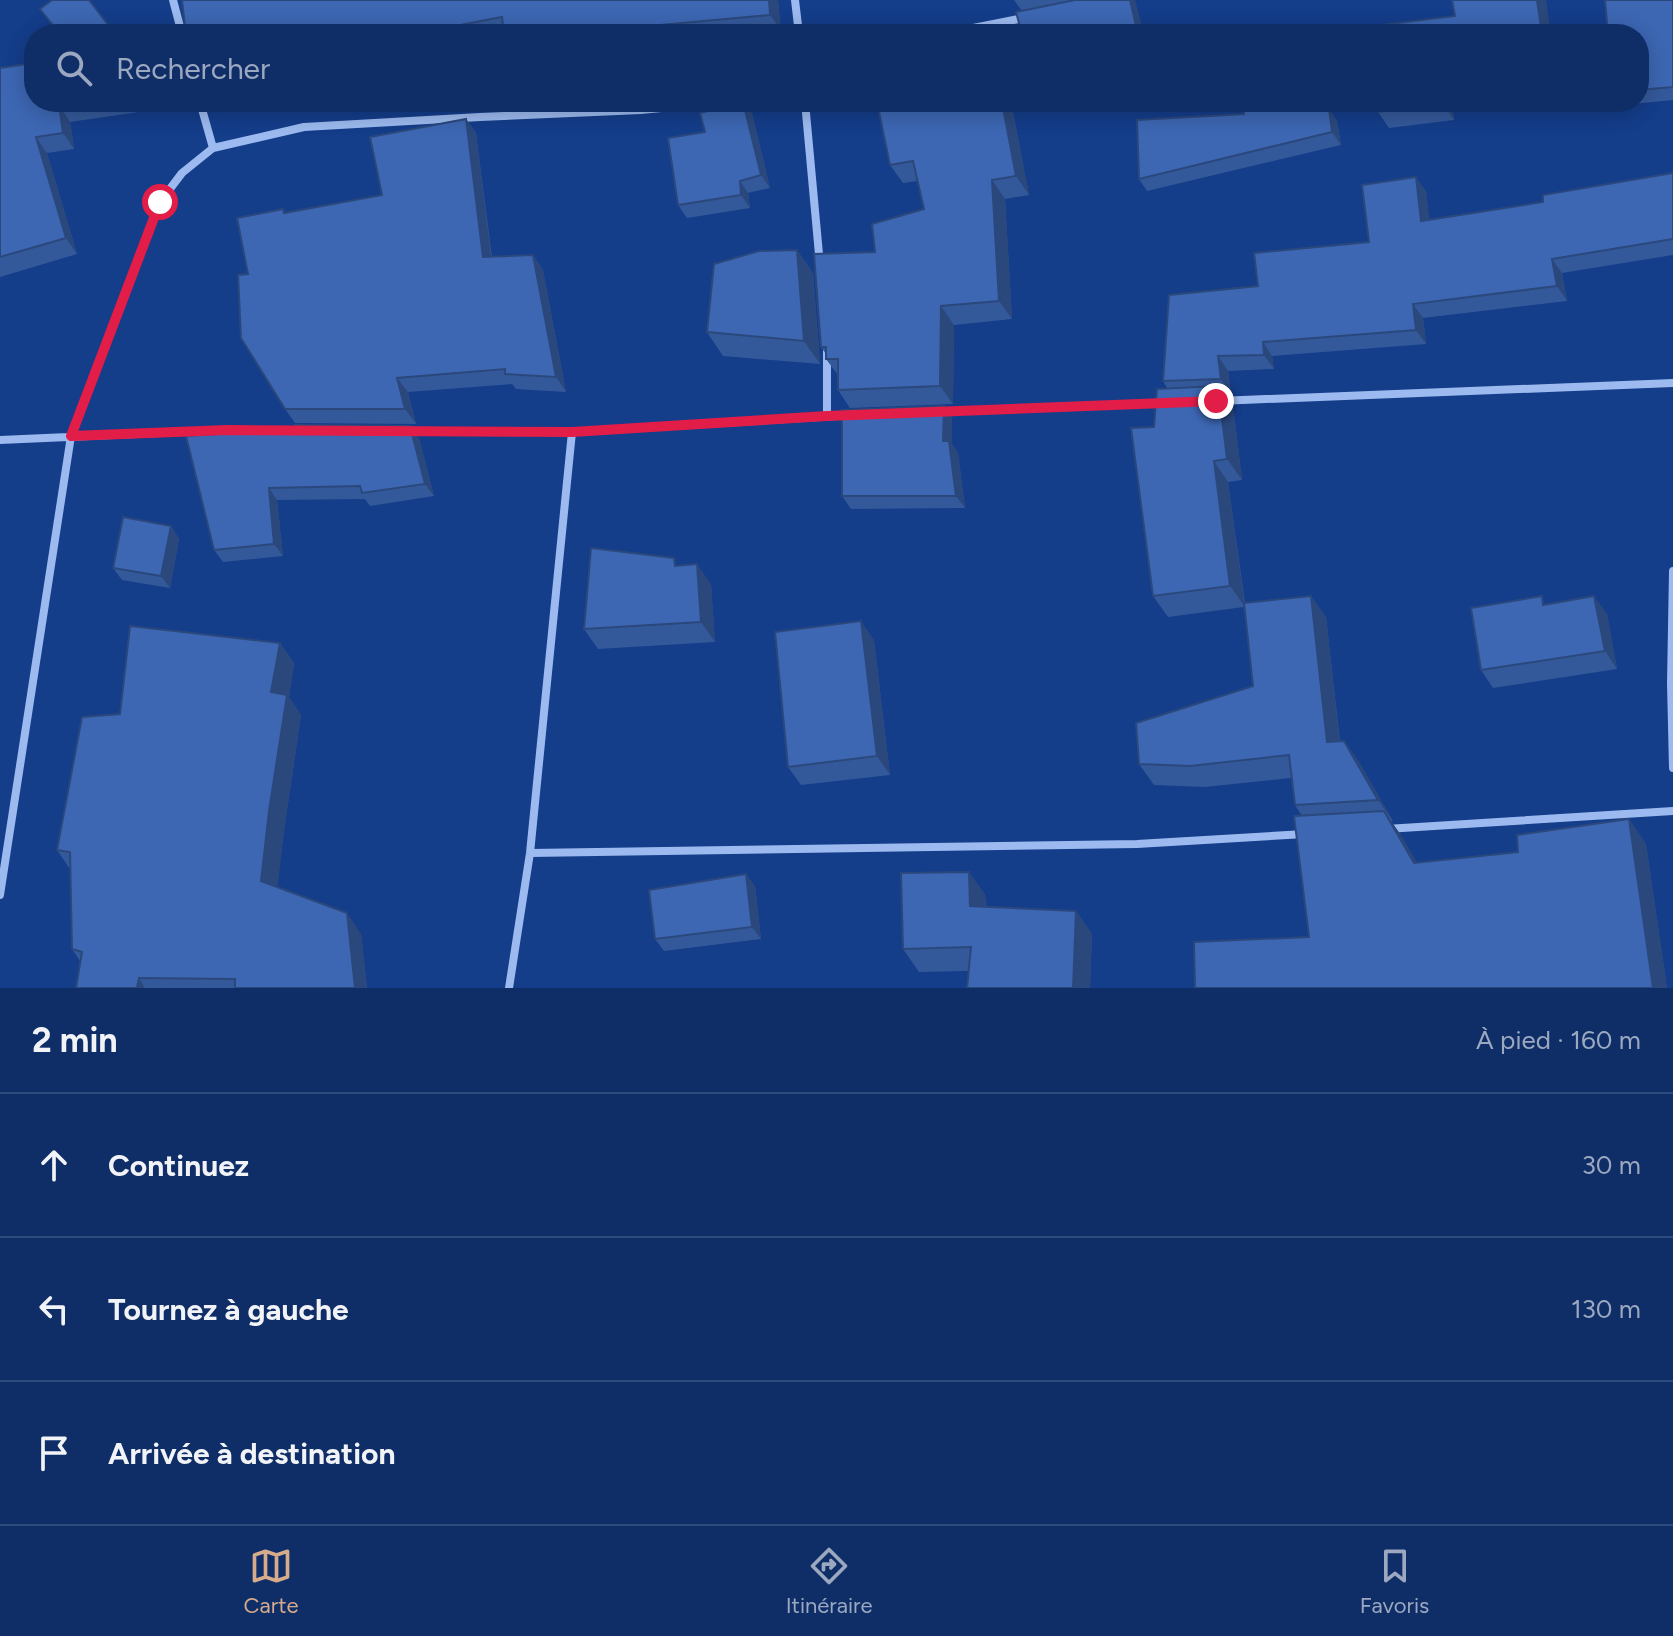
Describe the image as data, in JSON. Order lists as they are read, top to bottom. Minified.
{"page":{"search":"Rechercher","heading":["2 min","À pied · 160 m"],"list":[["Continuez","30 m"],["Tournez à gauche","130 m"],"Arrivée à destination"],"nav":["Carte","Itinéraire","Favoris"]}}
